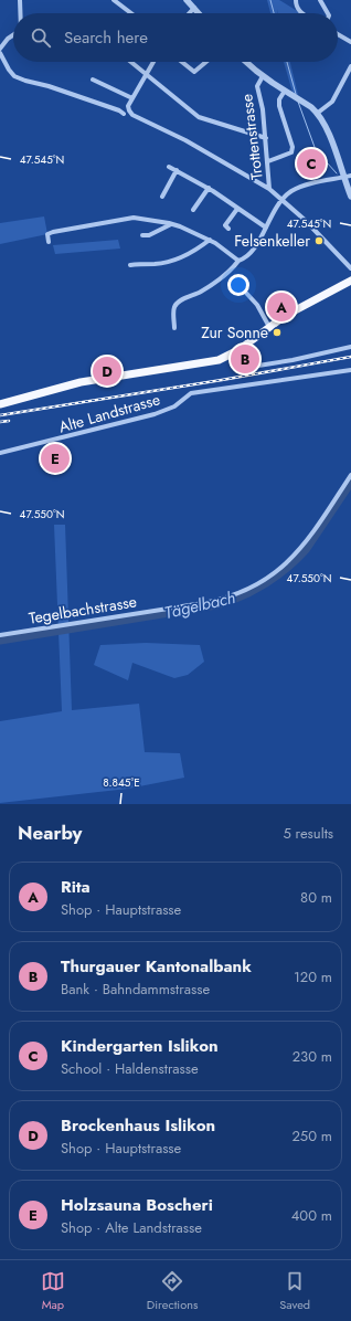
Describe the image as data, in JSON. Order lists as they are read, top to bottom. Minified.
{"streets":{"street":["Trottenstrasse","Alte Landstrasse","Tegelbachstrasse"]},"water":["Tägelbach"],"places":["Felsenkeller","Zur Sonne"],"page":{"search":"Search here","pins":["C","A","B","D","E"],"heading":["Nearby","5 results"],"list":[{"mark":"A","name":"Rita","note":"Shop · Hauptstrasse","value":"80 m"},{"mark":"B","name":"Thurgauer Kantonalbank","note":"Bank · Bahndammstrasse","value":"120 m"},{"mark":"C","name":"Kindergarten Islikon","note":"School · Haldenstrasse","value":"230 m"},{"mark":"D","name":"Brockenhaus Islikon","note":"Shop · Hauptstrasse","value":"250 m"},{"mark":"E","name":"Holzsauna Boscheri","note":"Shop · Alte Landstrasse","value":"400 m"}],"nav":["Map","Directions","Saved"]},"coordinates":["47.545°N","47.550°N","8.845°E"]}
